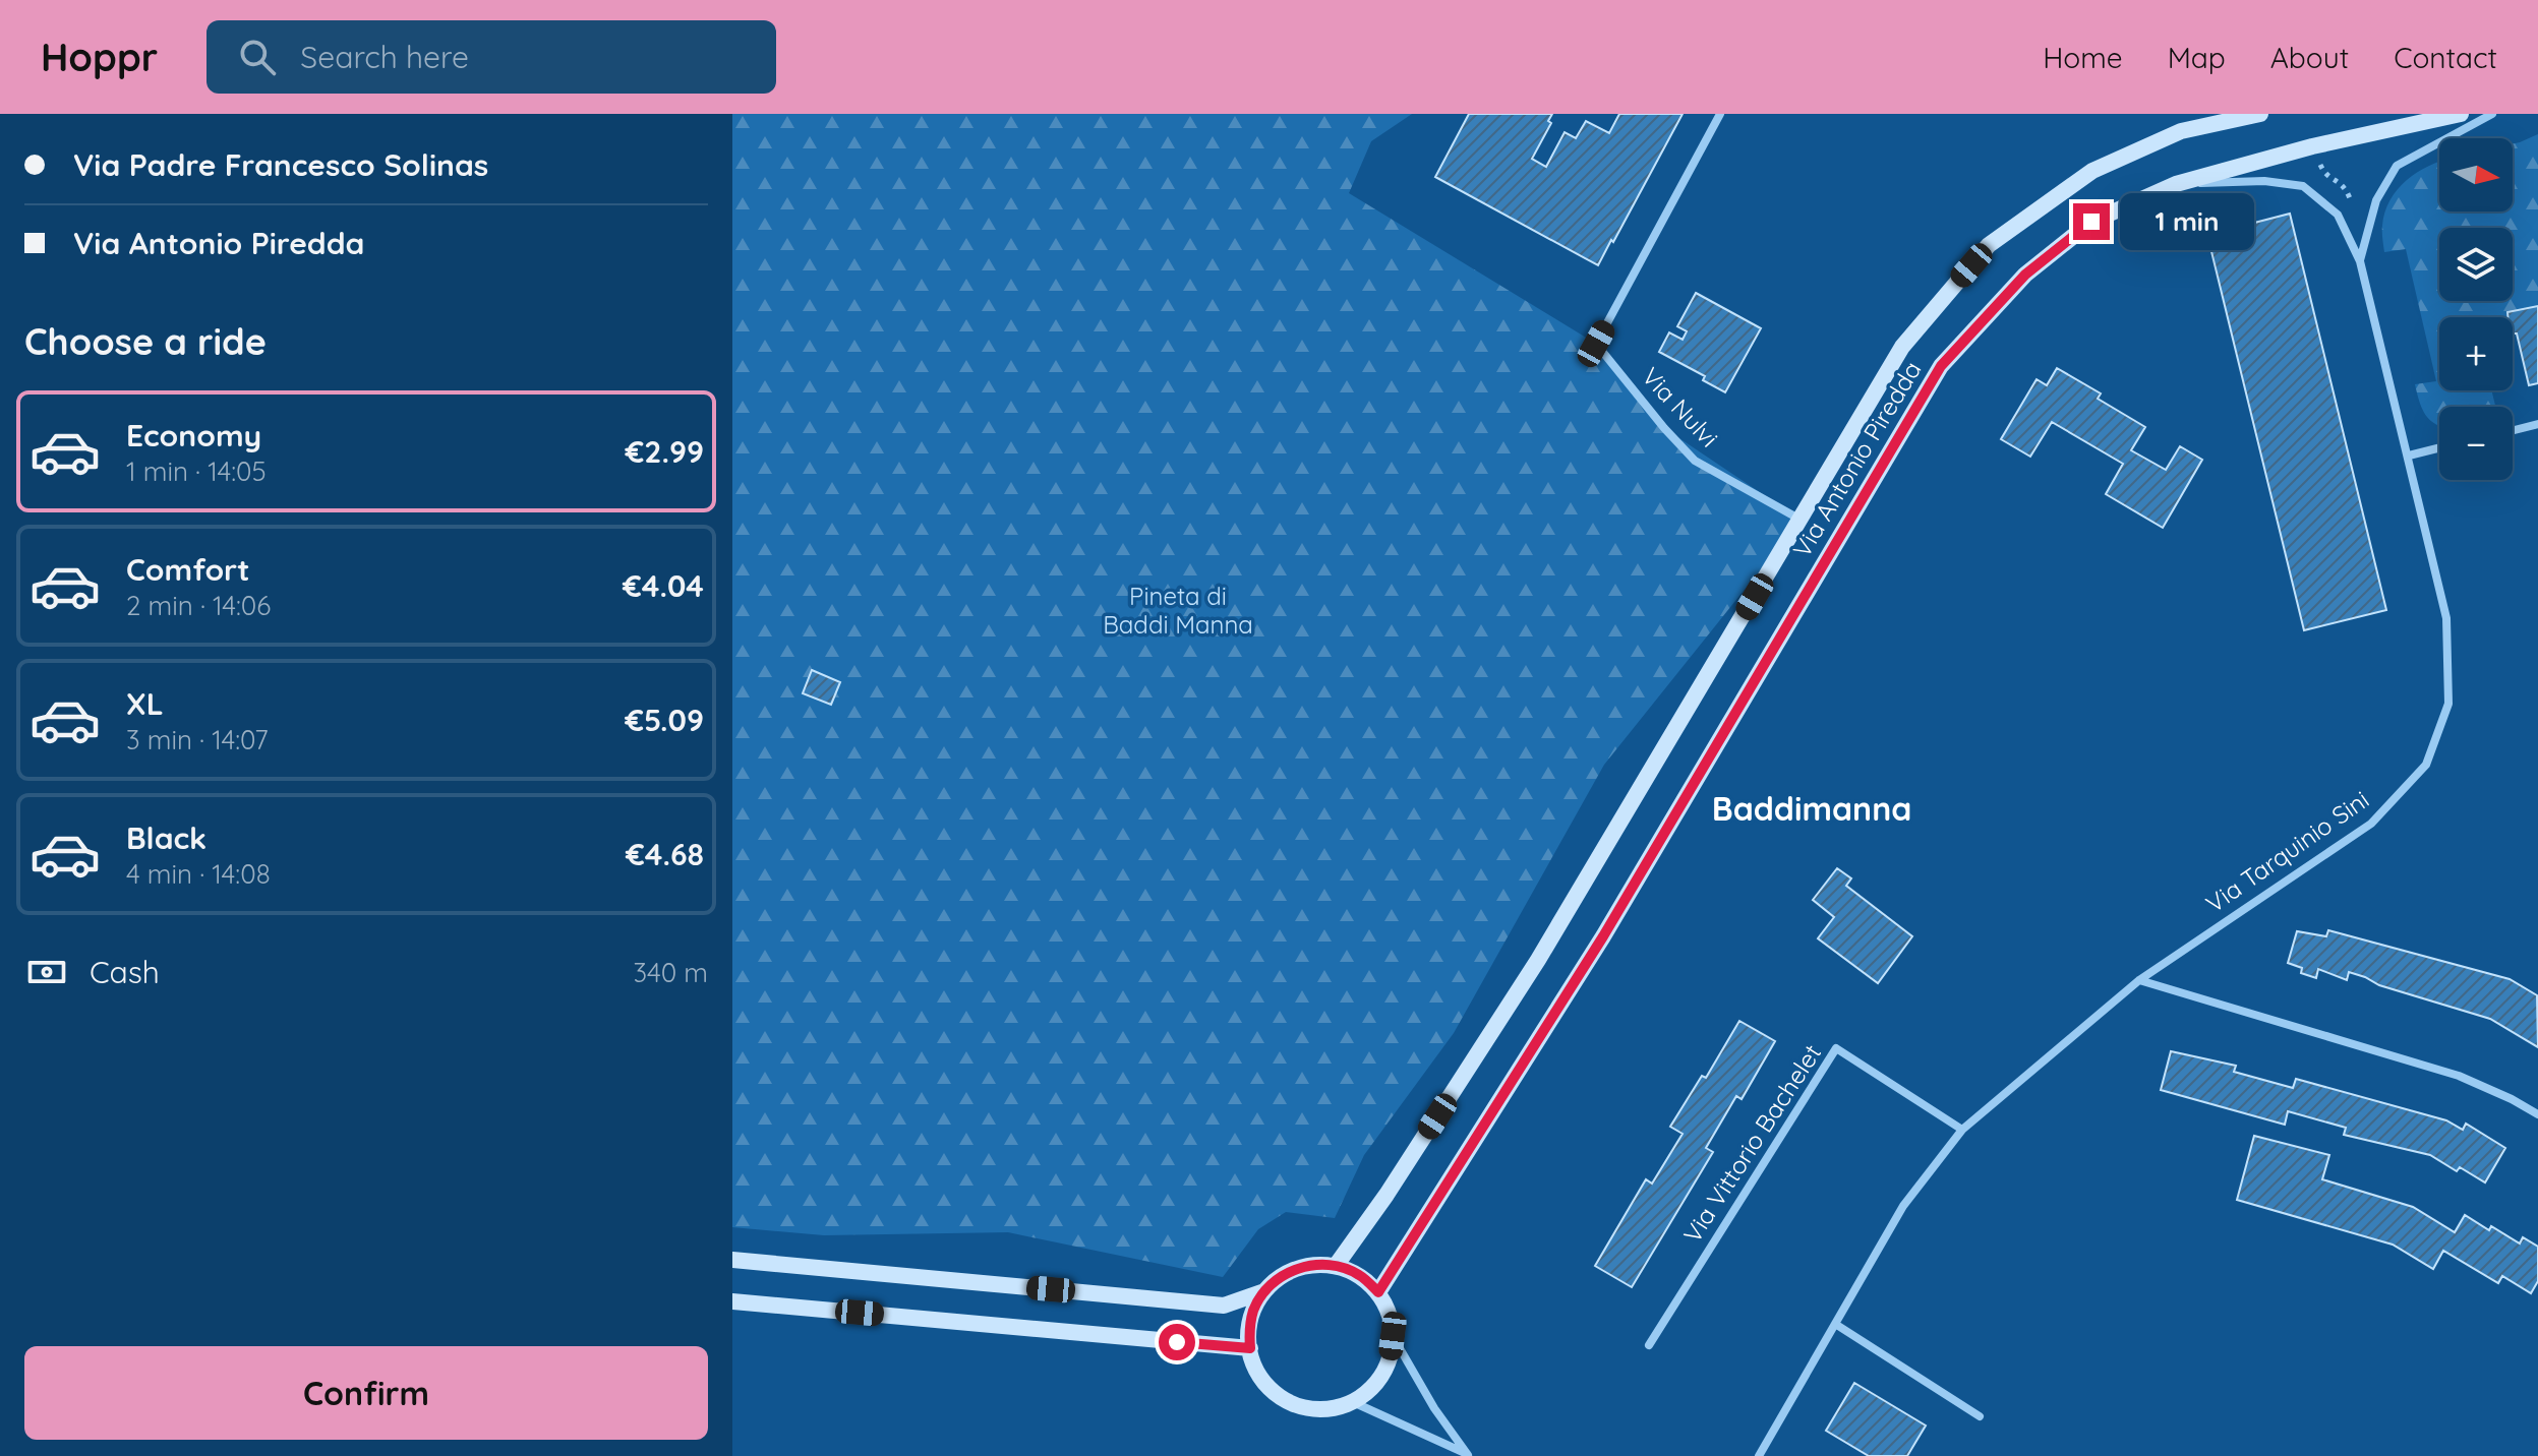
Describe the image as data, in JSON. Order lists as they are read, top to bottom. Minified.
{"streets":{"street":["Via Nulvi","Via Antonio Piredda","Via Tarquinio Sini","Via Vittorio Bachelet"]},"crossings":[["Via Nulvi","Via Antonio Piredda"],["Via Antonio Piredda","Via Tarquinio Sini"]],"districts":["Baddimanna"],"parks":["Pineta di Baddi Manna"],"north":"right","page":{"header":"Hoppr","search":"Search here","nav":["Home","Map","About","Contact"],"banner":["Via Padre Francesco Solinas","Via Antonio Piredda"],"map_buttons":["+","−"],"bubble":"1 min","heading":"Choose a ride","list":[{"name":"Economy","note":"1 min · 14:05","value":"€2.99"},{"name":"Comfort","note":"2 min · 14:06","value":"€4.04"},{"name":"XL","note":"3 min · 14:07","value":"€5.09"},{"name":"Black","note":"4 min · 14:08","value":"€4.68"}],"pay":["Cash","340 m"],"buttons":"Confirm"}}
